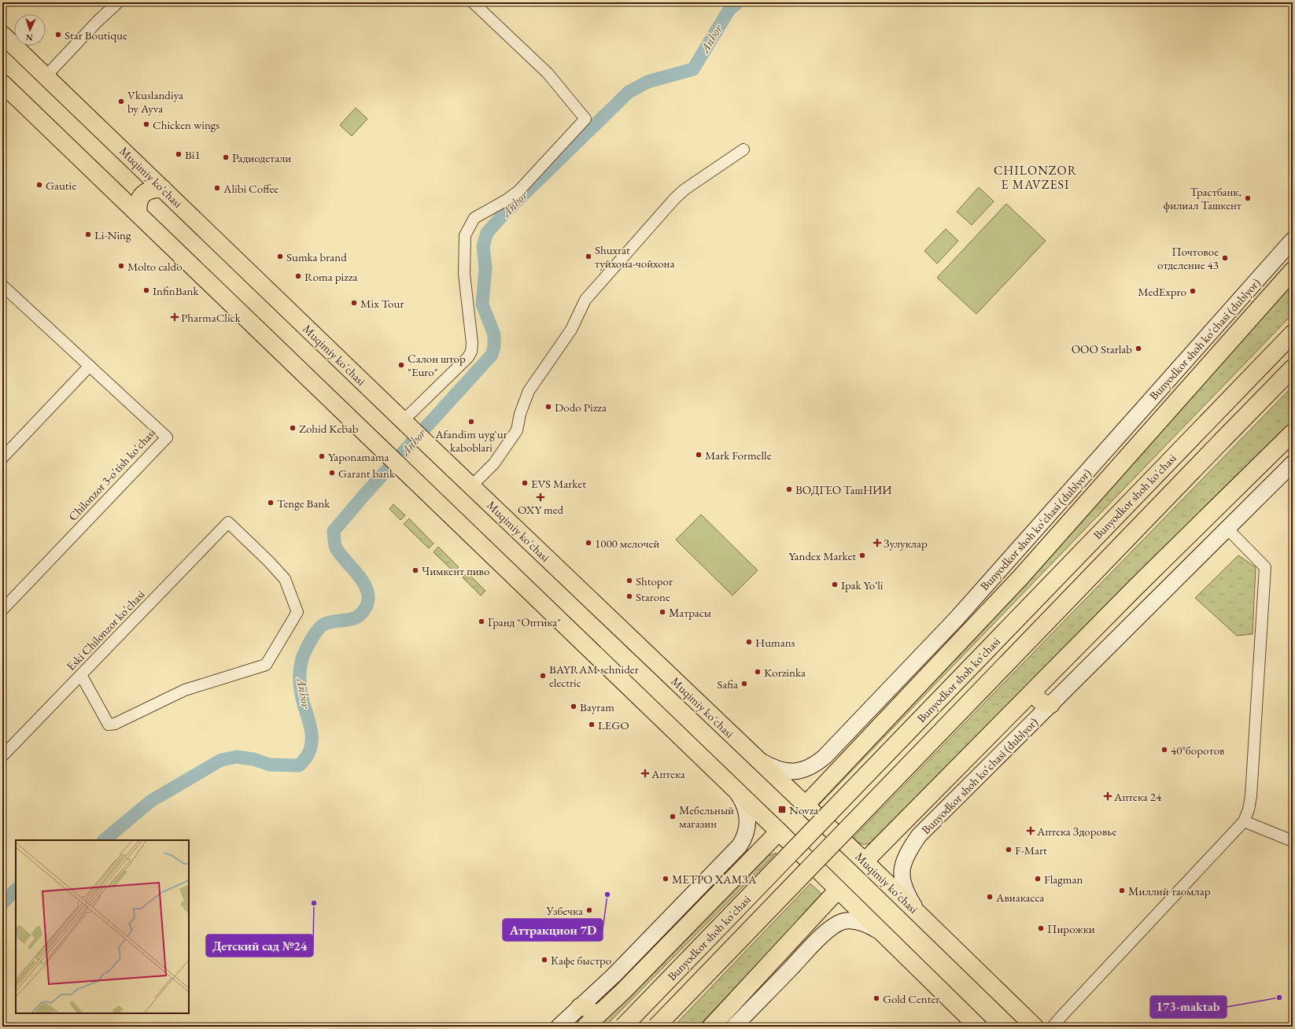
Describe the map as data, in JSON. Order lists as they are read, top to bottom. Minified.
{"streets":{"main road":["Muqimiy ko'chasi","Bunyodkor shoh ko'chasi"],"street":["Bunyodkor shoh koʻchasi (dublyor)","Chilonzor 3-o'tish ko'chasi","Eski Chilonzor ko'chasi"]},"crossings":[["Muqimiy ko'chasi","Bunyodkor shoh koʻchasi (dublyor)"]],"districts":["CHILONZOR E MAVZESI"],"water":["Anhor"],"places":{"other":["Star Boutique","Vkuslandiya by Ayva","Chicken wings","Bi1","Радиодетали","Gautie","Alibi Coffee","Трастбанк, филиал Ташкент","Li-Ning","Sumka brand","Shuxrat туйхона-чойхона","Почтовое отделение 43","Molto caldo","Roma pizza","InfinBank","MedExpro","Mix Tour","ООО Starlab","Салон штор \"Euro\"","Dodo Pizza","Afandim uygʻur kaboblari","Zohid Kebab","Mark Formelle","Yaponamama","Garant bank","EVS Market","ВОДГЕО ТашНИИ","Tenge Bank","1000 мелочей","Yandex Market","Чимкент пиво","Shtopor","Ipak Yoʻli","Starone","Матрасы","Гранд \"Оптика\"","Humans","Korzinka","BAYRAM schnider electric","Safia","Bayram","LEGO","40°боротов","Мебельный магазин","F-Mart","МЕТРО ХАМЗА","Flagman","Миллий таомлар","Аттракцион 7D","Авиакасса","Детский сад №24","Узбечка","Пирожки","Кафе быстро","173-maktab","Gold Center"],"health":["PharmaClick","OXY med","Зулуклар","Аптека","Аптека 24","Аптека Здоровье"],"transit":["Novza"]},"north":"bottom"}
